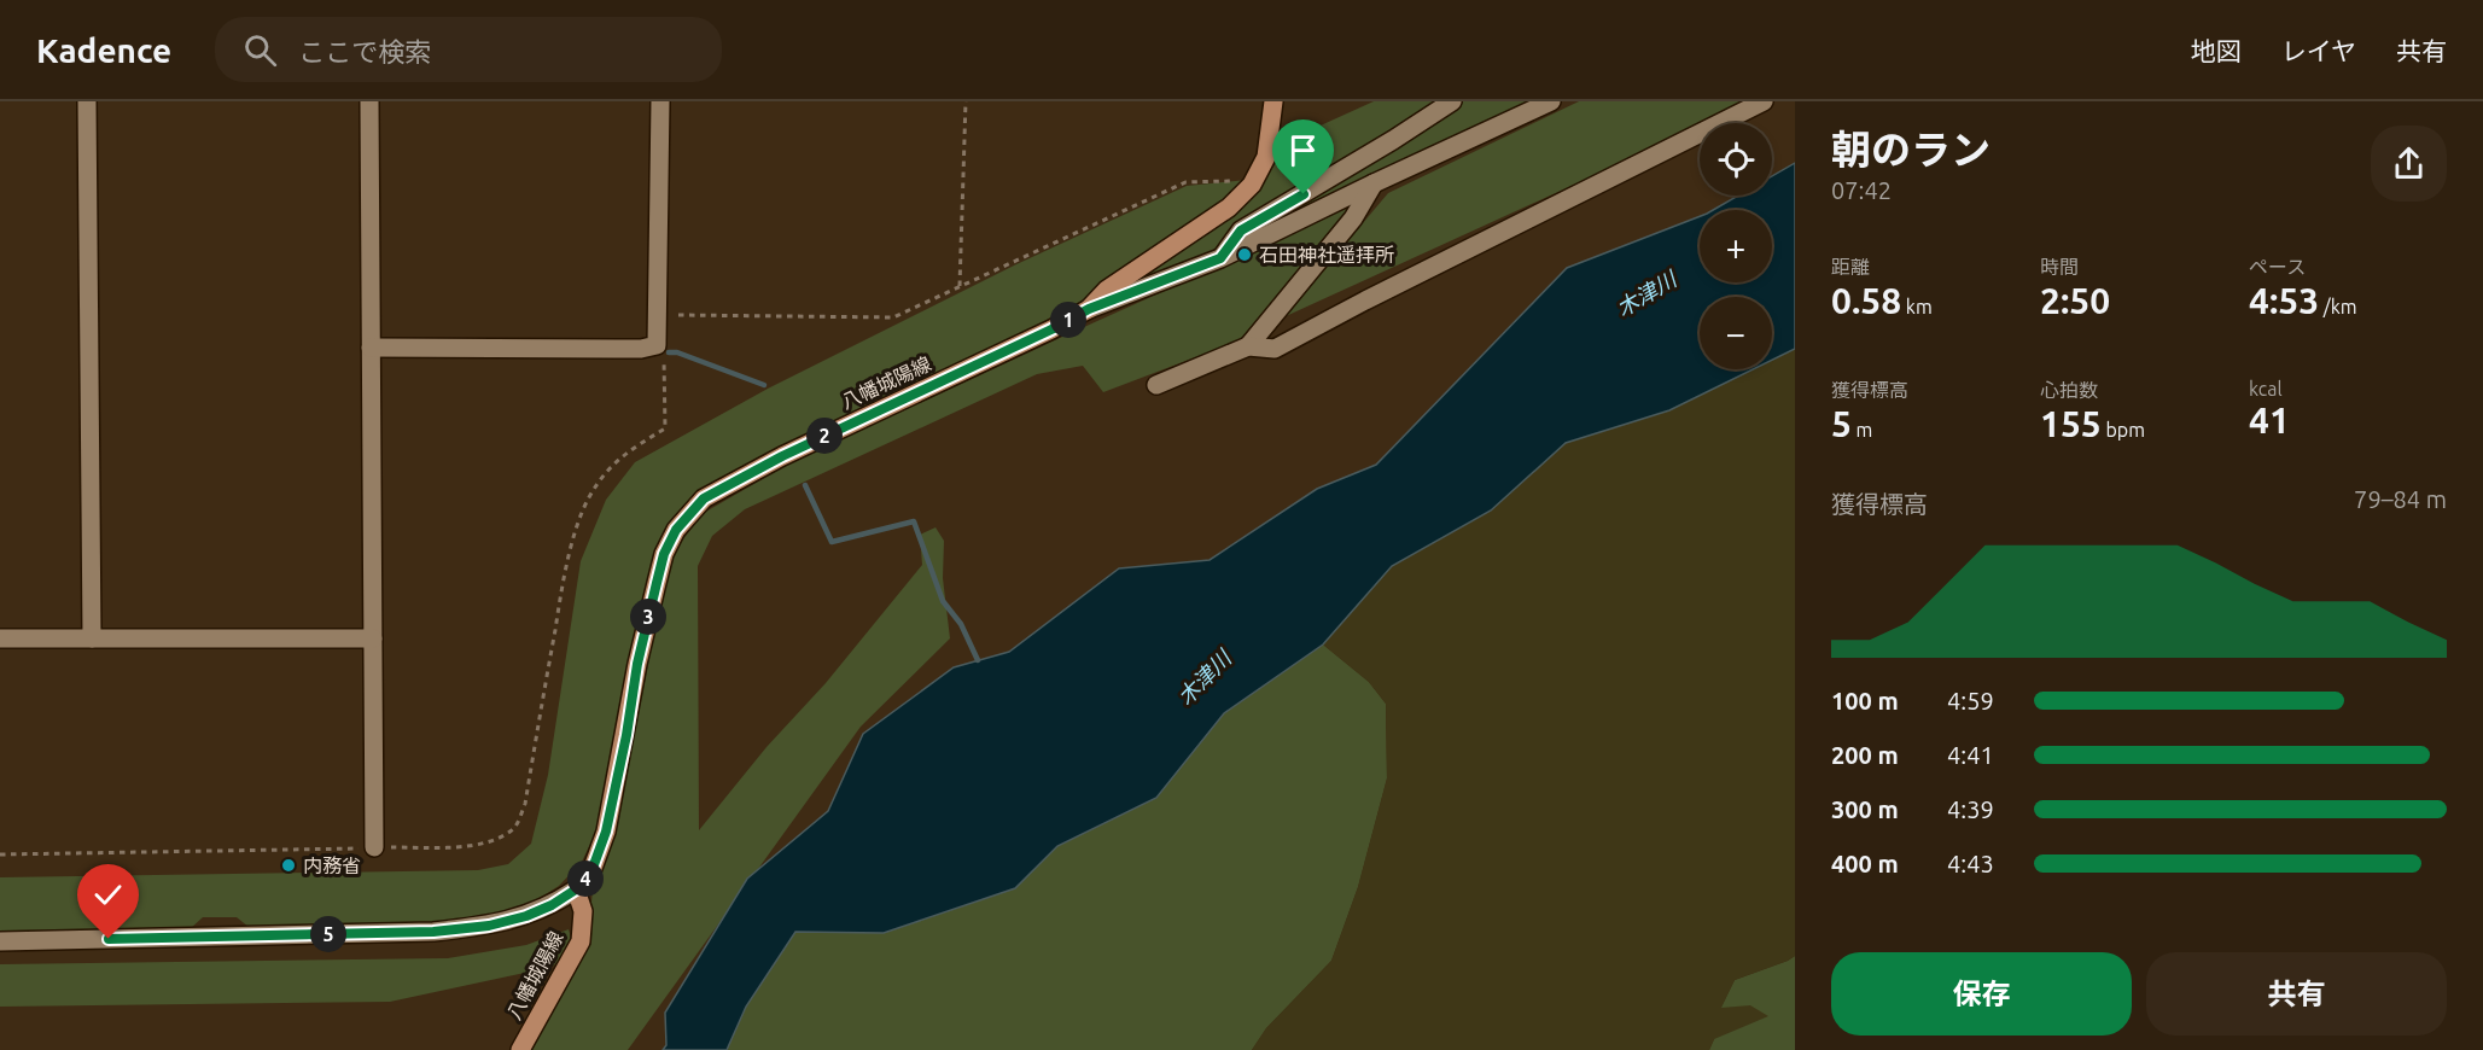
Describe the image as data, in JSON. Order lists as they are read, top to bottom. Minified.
{"streets":{"main road":["八幡城陽線"]},"water":["木津川"],"places":["石田神社遥拝所","内務省"],"page":{"header":"Kadence","search":"ここで検索","nav":["地図","レイヤ","共有"],"heading":["朝のラン","07:42"],"map_buttons":["+","−"],"stats":[["距離","0.58 km"],["時間","2:50"],["ペース","4:53 /km"],["獲得標高","5 m"],["心拍数","155 bpm"],["kcal","41"]],"pins":["1","2","3","4","5"],"chart":["獲得標高","79–84 m"],"list":[{"name":"100 m","note":"4:59"},{"name":"200 m","note":"4:41"},{"name":"300 m","note":"4:39"},{"name":"400 m","note":"4:43"}],"buttons":["保存","共有"]}}
